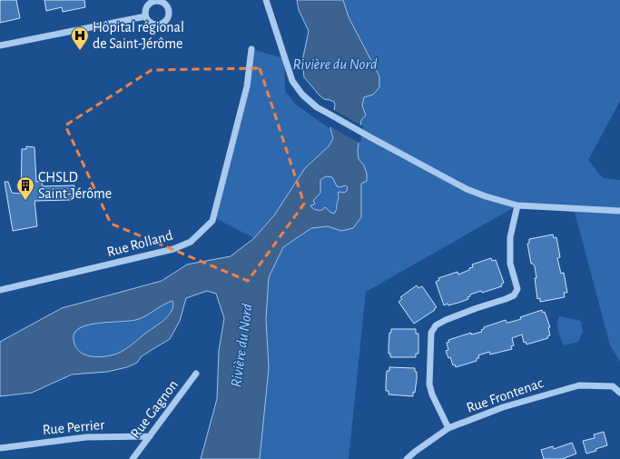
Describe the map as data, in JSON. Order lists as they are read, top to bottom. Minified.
{"streets":{"street":["Rue Rolland","Rue Frontenac","Rue Gagnon","Rue Perrier"]},"crossings":[["Rue Gagnon","Rue Perrier"]],"water":["Rivière du Nord"],"places":{"hospital":["Hôpital régional de Saint-Jérôme"],"building":["CHSLD Saint-Jérôme"]}}
